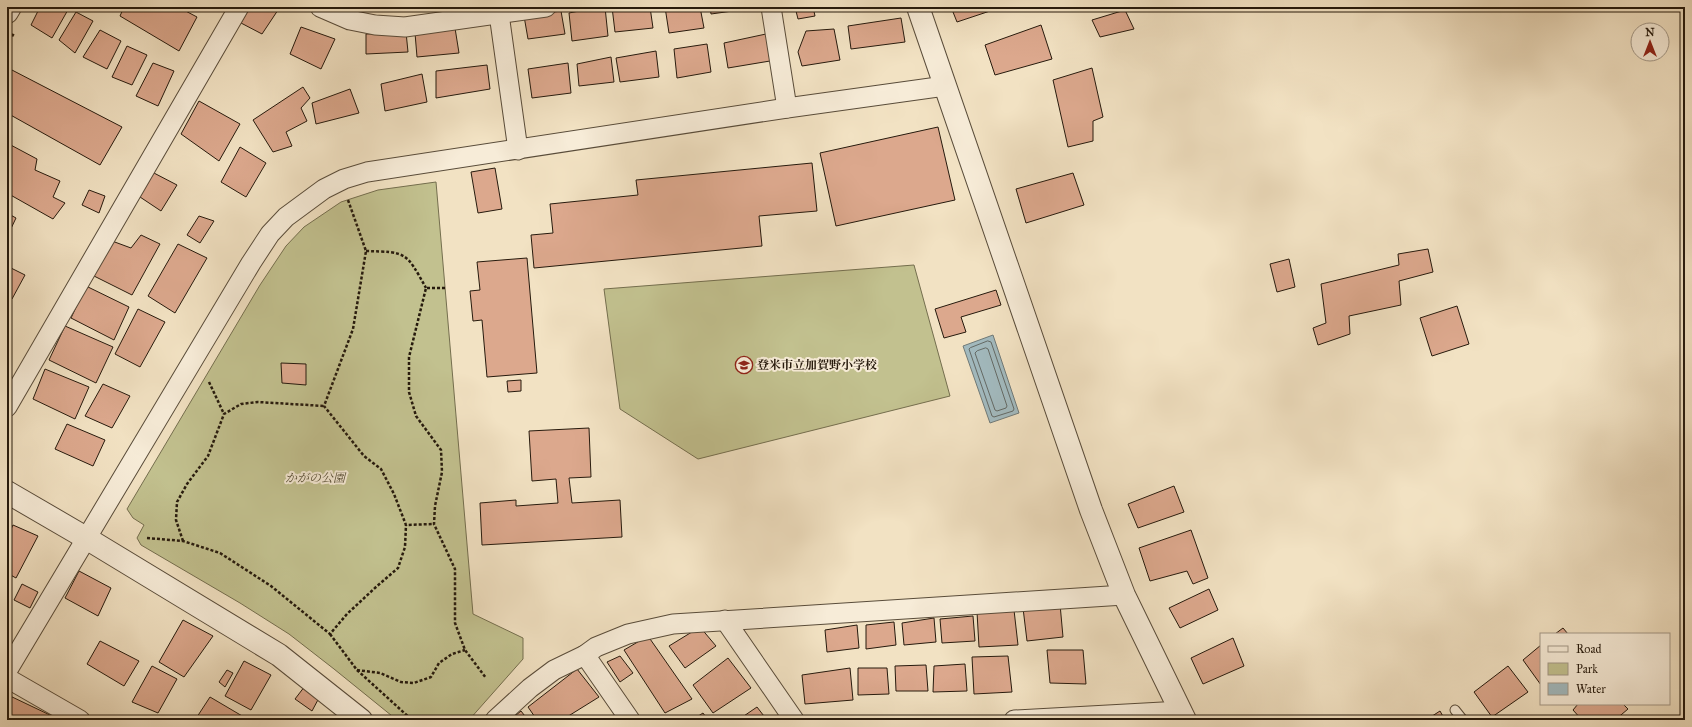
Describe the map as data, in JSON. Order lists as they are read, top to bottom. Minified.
{"parks":["かがの公園"],"places":{"school or university":["登米市立加賀野小学校"]},"legend":["Road","Park","Water"],"north":"top"}
